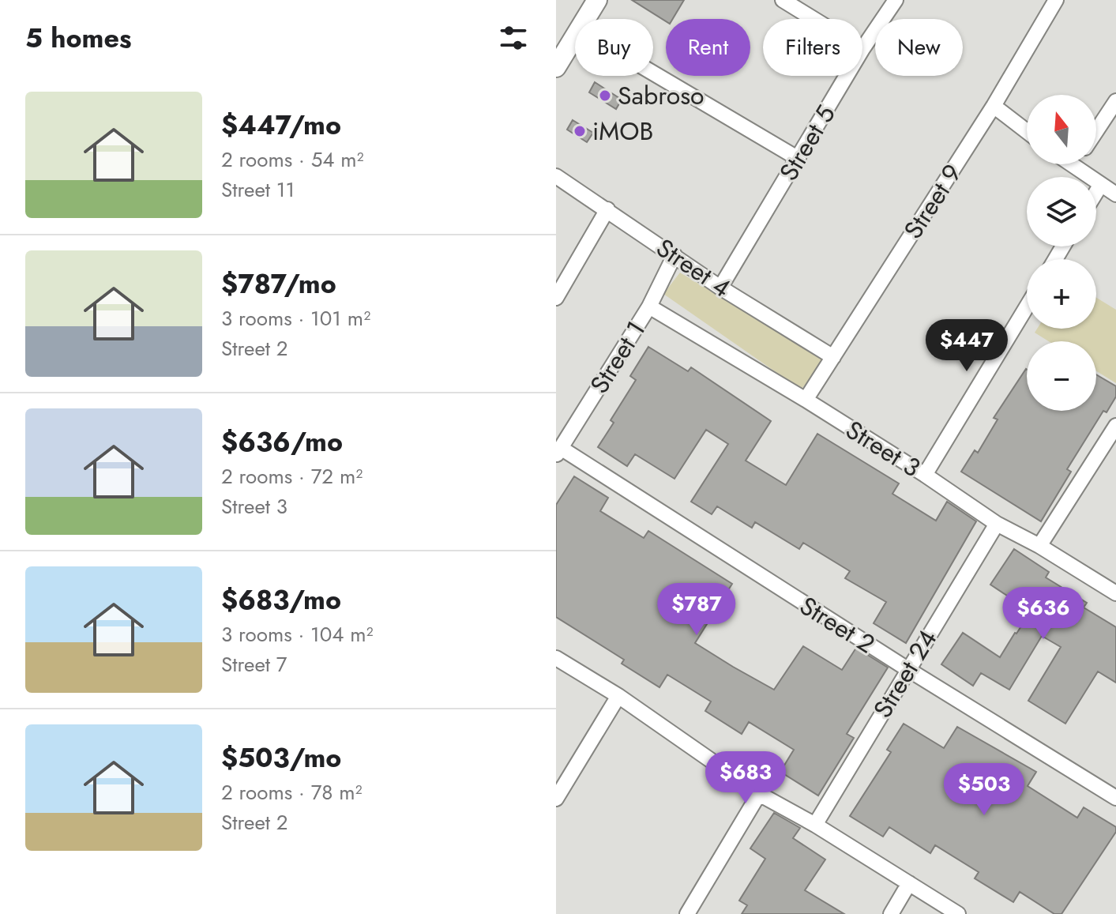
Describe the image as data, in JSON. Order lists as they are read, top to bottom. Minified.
{"streets":{"street":["Street 5","Street 9","Street 4","Street 1","Street 3","Street 2","Street 24"]},"crossings":[["Street 5","Street 4"],["Street 9","Street 4"],["Street 9","Street 3"],["Street 4","Street 1"],["Street 1","Street 3"],["Street 1","Street 2"],["Street 3","Street 24"],["Street 2","Street 24"]],"places":["Sabroso","iMOB"],"north":"top","page":{"heading":"5 homes","chip":["Buy","Rent","Filters","New"],"list":[{"name":"$447/mo","note":"2 rooms · 54 m² · Street 11"},{"name":"$787/mo","note":"3 rooms · 101 m² · Street 2"},{"name":"$636/mo","note":"2 rooms · 72 m² · Street 3"},{"name":"$683/mo","note":"3 rooms · 104 m² · Street 7"},{"name":"$503/mo","note":"2 rooms · 78 m² · Street 2"}],"map_buttons":["+","−"],"price":["$447","$787","$636","$683","$503"]}}
